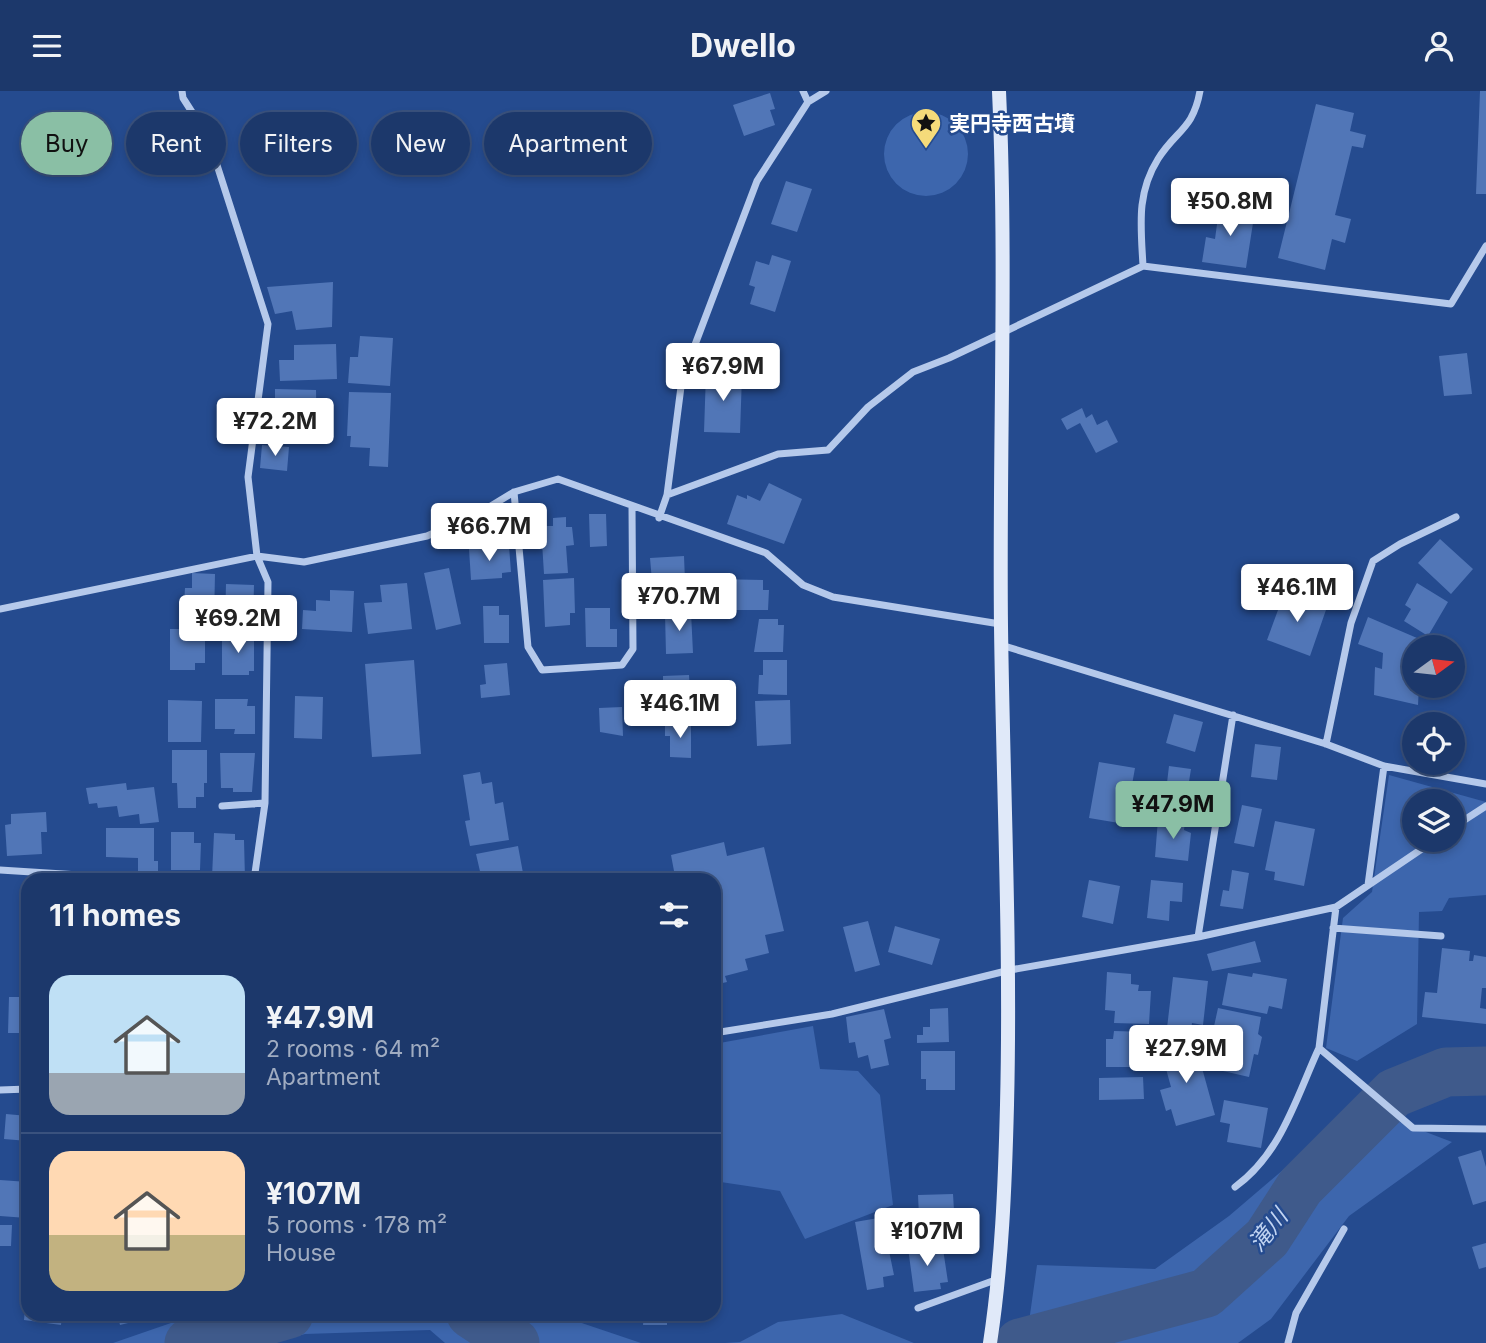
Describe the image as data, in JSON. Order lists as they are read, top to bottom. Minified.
{"water":["滝川"],"places":{"place":["実円寺西古墳"]},"north":"right","page":{"header":"Dwello","chip":["Buy","Rent","Filters","New","Apartment"],"price":["¥50.8M","¥67.9M","¥72.2M","¥66.7M","¥46.1M","¥70.7M","¥69.2M","¥46.1M","¥47.9M","¥27.9M","¥107M"],"heading":"11 homes","list":[{"name":"¥47.9M","note":"2 rooms · 64 m² · Apartment"},{"name":"¥107M","note":"5 rooms · 178 m² · House"}]}}
